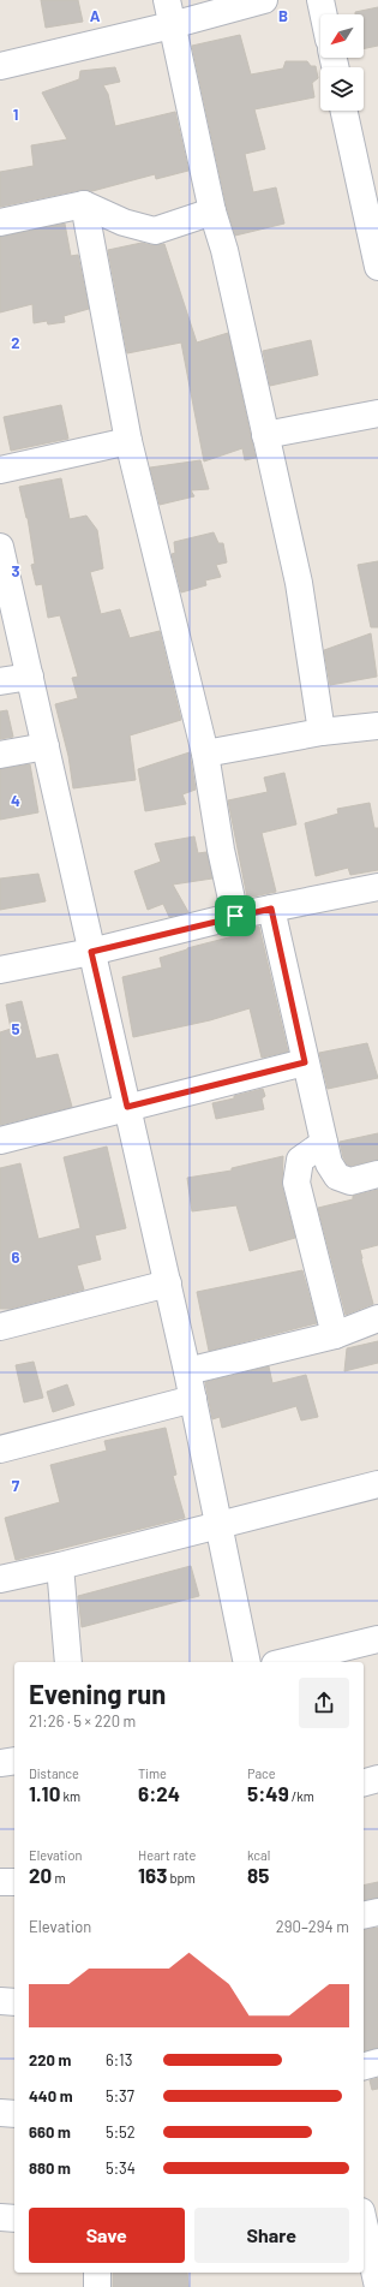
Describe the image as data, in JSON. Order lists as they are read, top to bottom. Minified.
{"north":"bottom left","page":{"heading":["Evening run","21:26 · 5 × 220 m"],"stats":[["Distance","1.10 km"],["Time","6:24"],["Pace","5:49 /km"],["Elevation","20 m"],["Heart rate","163 bpm"],["kcal","85"]],"chart":["Elevation","290–294 m"],"list":[{"name":"220 m","note":"6:13"},{"name":"440 m","note":"5:37"},{"name":"660 m","note":"5:52"},{"name":"880 m","note":"5:34"}],"buttons":["Save","Share"]},"grid":{"columns":["A","B"],"rows":["1","2","3","4","5","6","7"]}}
